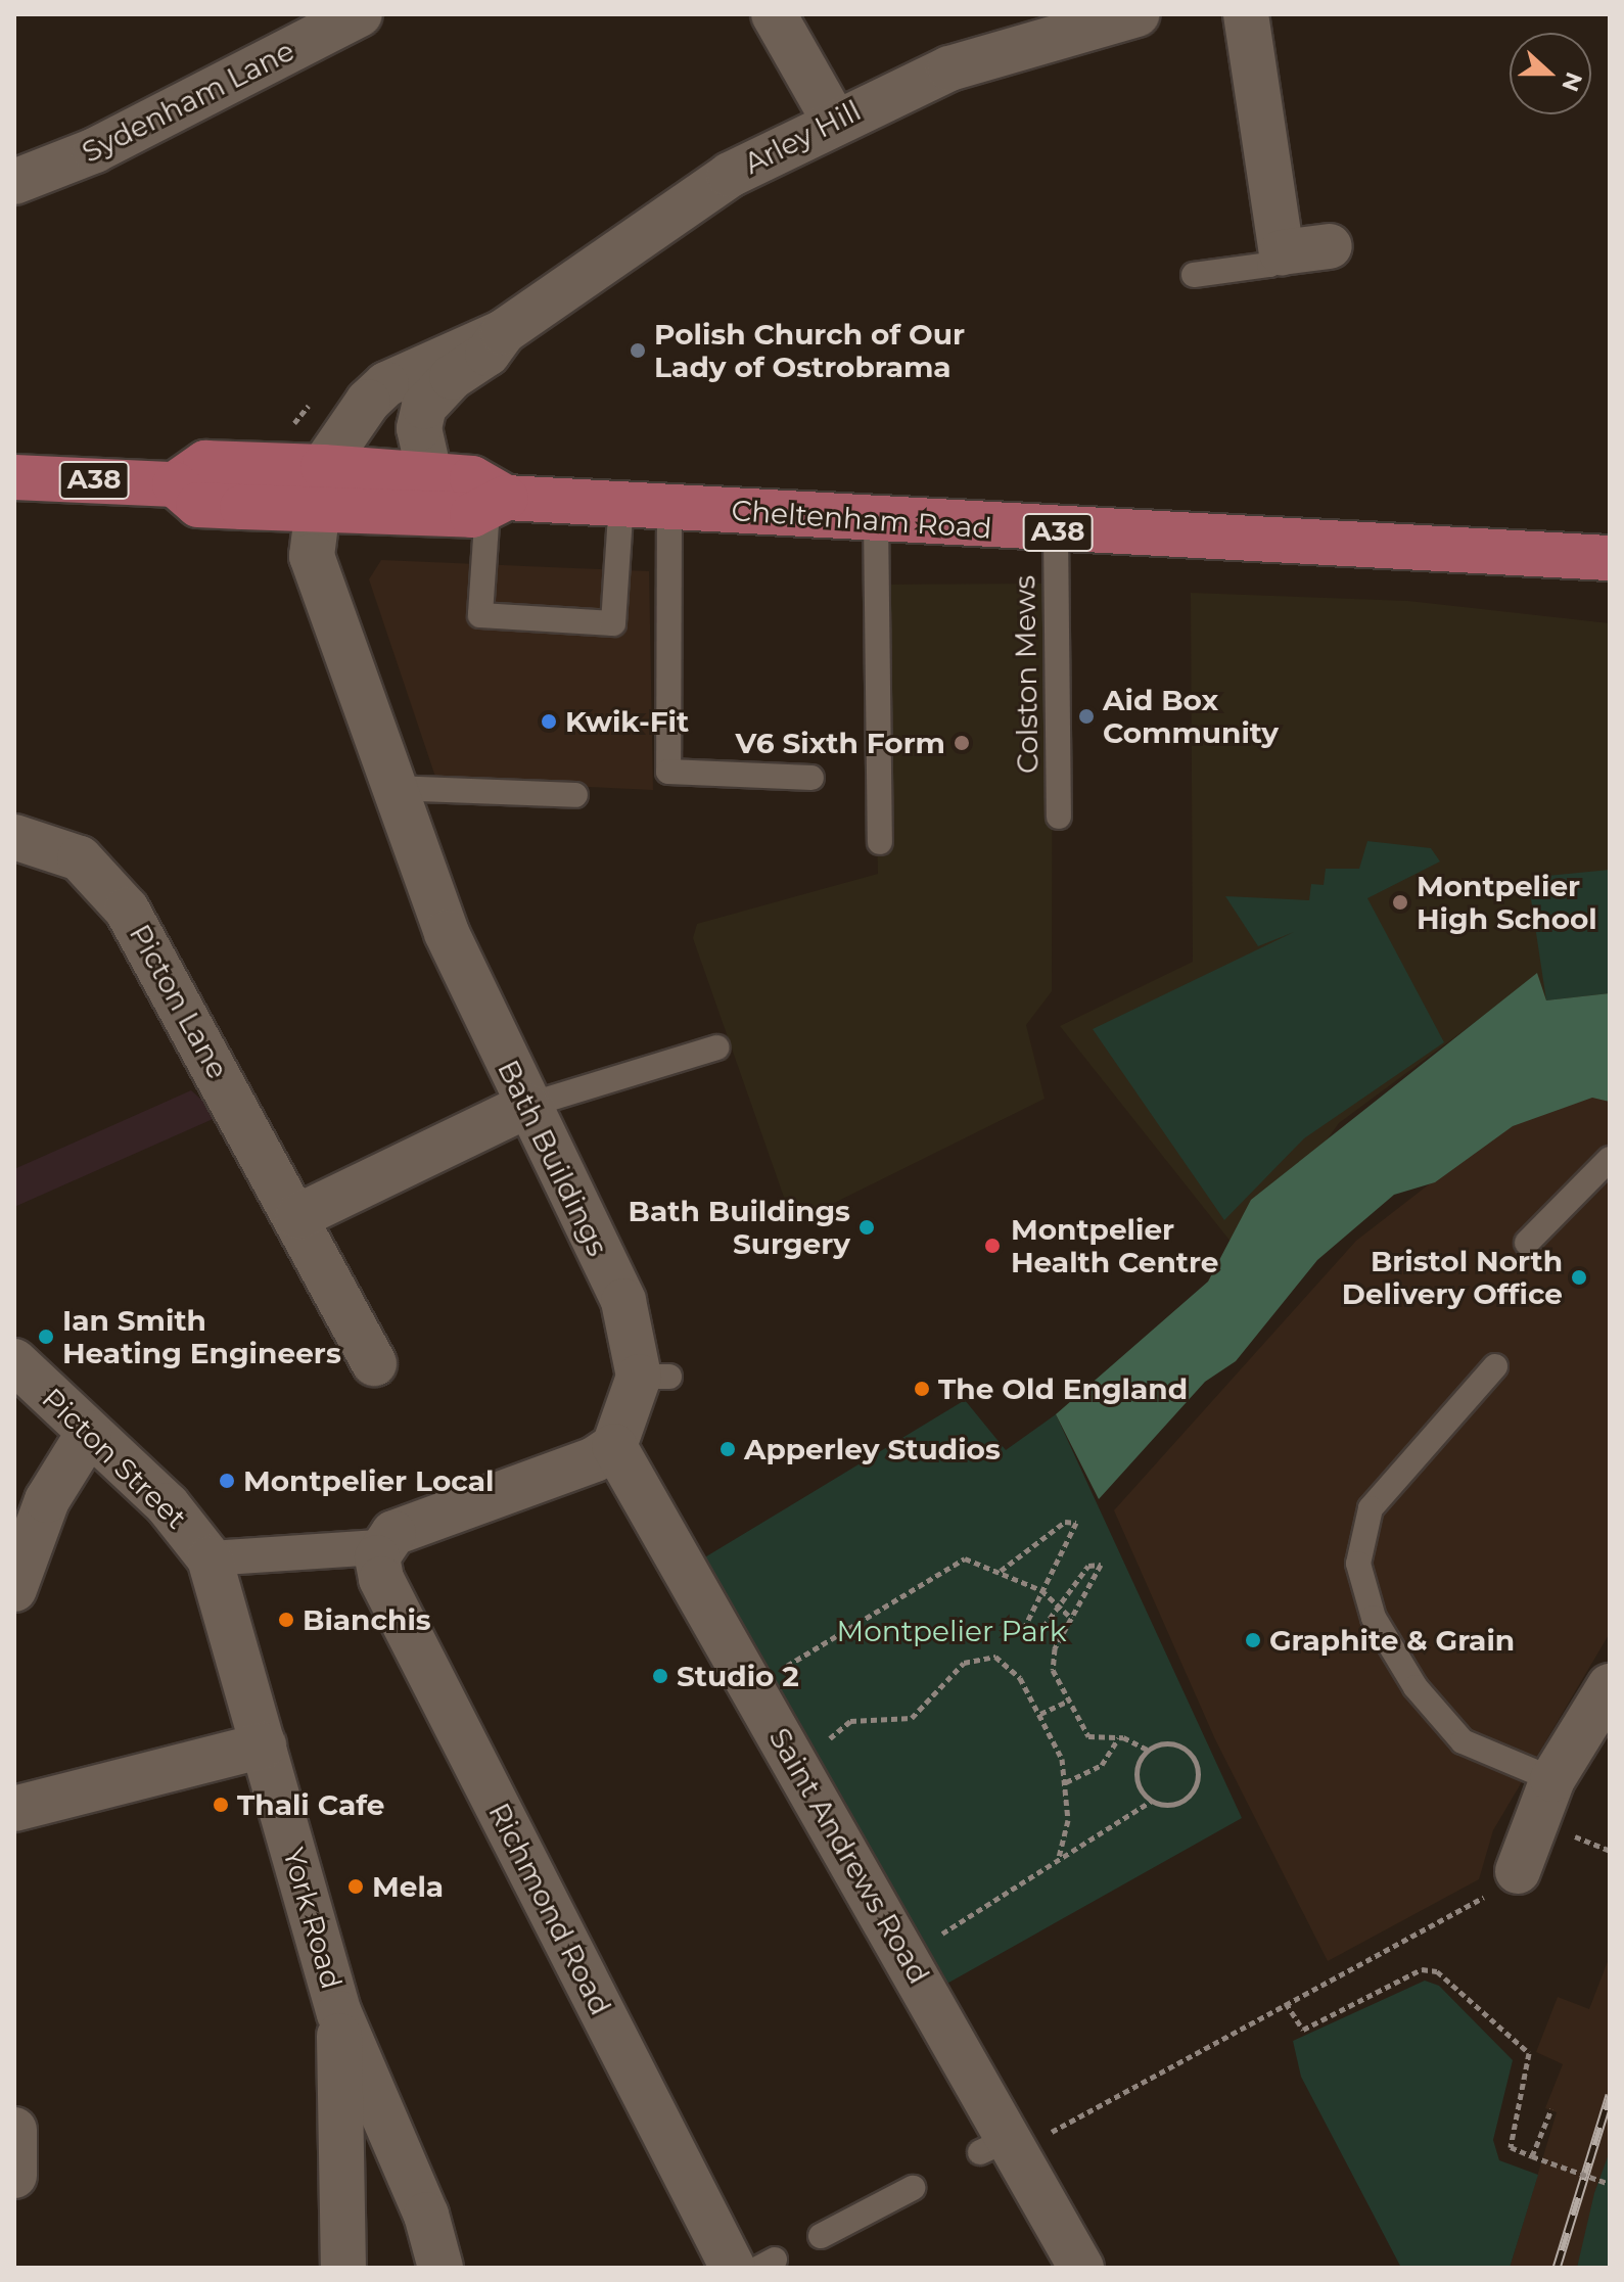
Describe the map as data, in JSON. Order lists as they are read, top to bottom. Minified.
{"streets":{"main road":["A38","Cheltenham Road"],"street":["Sydenham Lane","Arley Hill","Picton Lane","Bath Buildings","Picton Street","Saint Andrews Road","Richmond Road","York Road"],"lane":["Colston Mews"]},"crossings":[["Arley Hill","Cheltenham Road"],["Arley Hill","Bath Buildings"],["Cheltenham Road","Colston Mews"],["Cheltenham Road","Bath Buildings"],["Bath Buildings","Saint Andrews Road"],["Picton Street","York Road"]],"parks":["Montpelier Park"],"places":["Polish Church of Our Lady of Ostrobrama","Aid Box Community","Kwik-Fit","V6 Sixth Form","Montpelier High School","Bath Buildings Surgery","Montpelier Health Centre","Bristol North Delivery Office","Ian Smith Heating Engineers","The Old England","Apperley Studios","Montpelier Local","Bianchis","Graphite & Grain","Studio 2","Thali Cafe","Mela"],"north":"right"}
